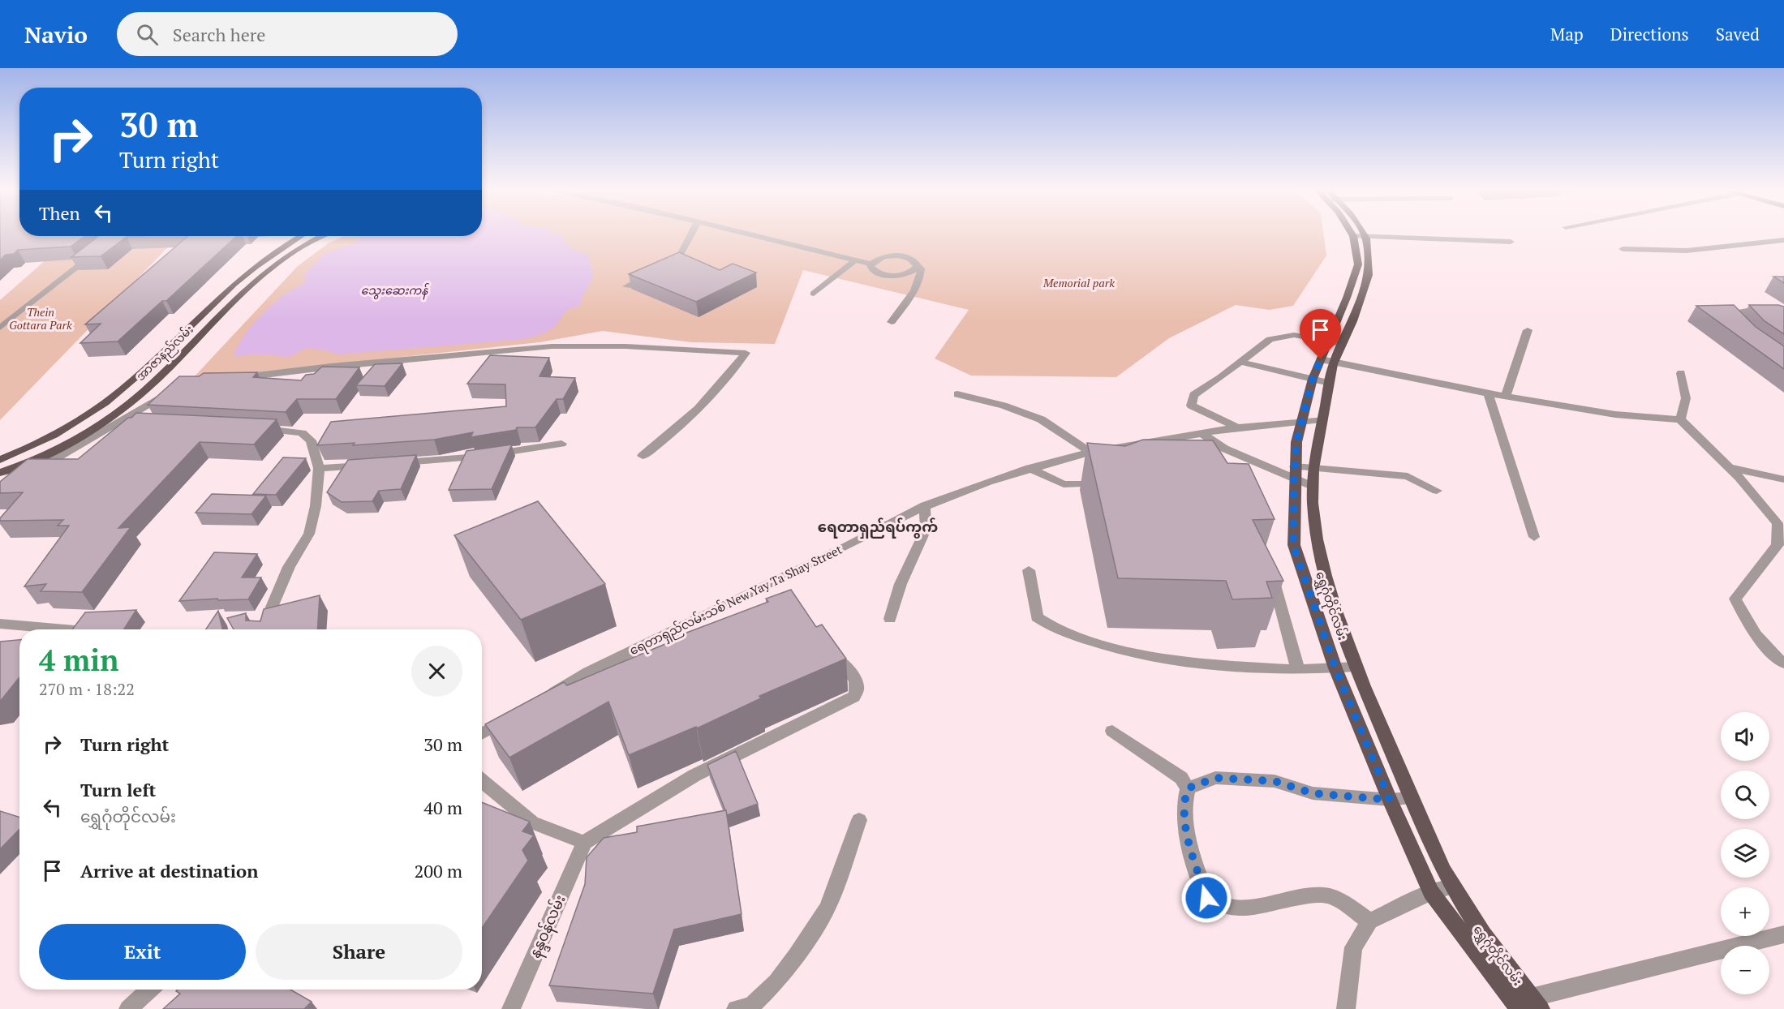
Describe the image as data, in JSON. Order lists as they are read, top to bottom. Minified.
{"streets":{"main road":["အာဇာနည်လမ်း","ရွှေဂုံတိုင်လမ်း"],"street":["ရေတာရှည်လမ်းသစ် New Yay Ta Shay Street","နန္ဒဝန်လမ်း"]},"crossings":[["ရေတာရှည်လမ်းသစ် New Yay Ta Shay Street","ရွှေဂုံတိုင်လမ်း"]],"districts":["ရေတာရှည်ရပ်ကွက်"],"water":["သွေးဆေးကန်"],"parks":["Memorial park","Thein Gottara Park"],"page":{"header":"Navio","search":"Search here","nav":["Map","Directions","Saved"],"turn":["30 m","Turn right"],"then":"Then","heading":["4 min","270 m · 18:22"],"map_buttons":["+","−"],"list":[{"name":"Turn right","value":"30 m"},{"name":"Turn left","note":"ရွှေဂုံတိုင်လမ်း","value":"40 m"},{"name":"Arrive at destination","value":"200 m"}],"buttons":["Exit","Share"]}}
